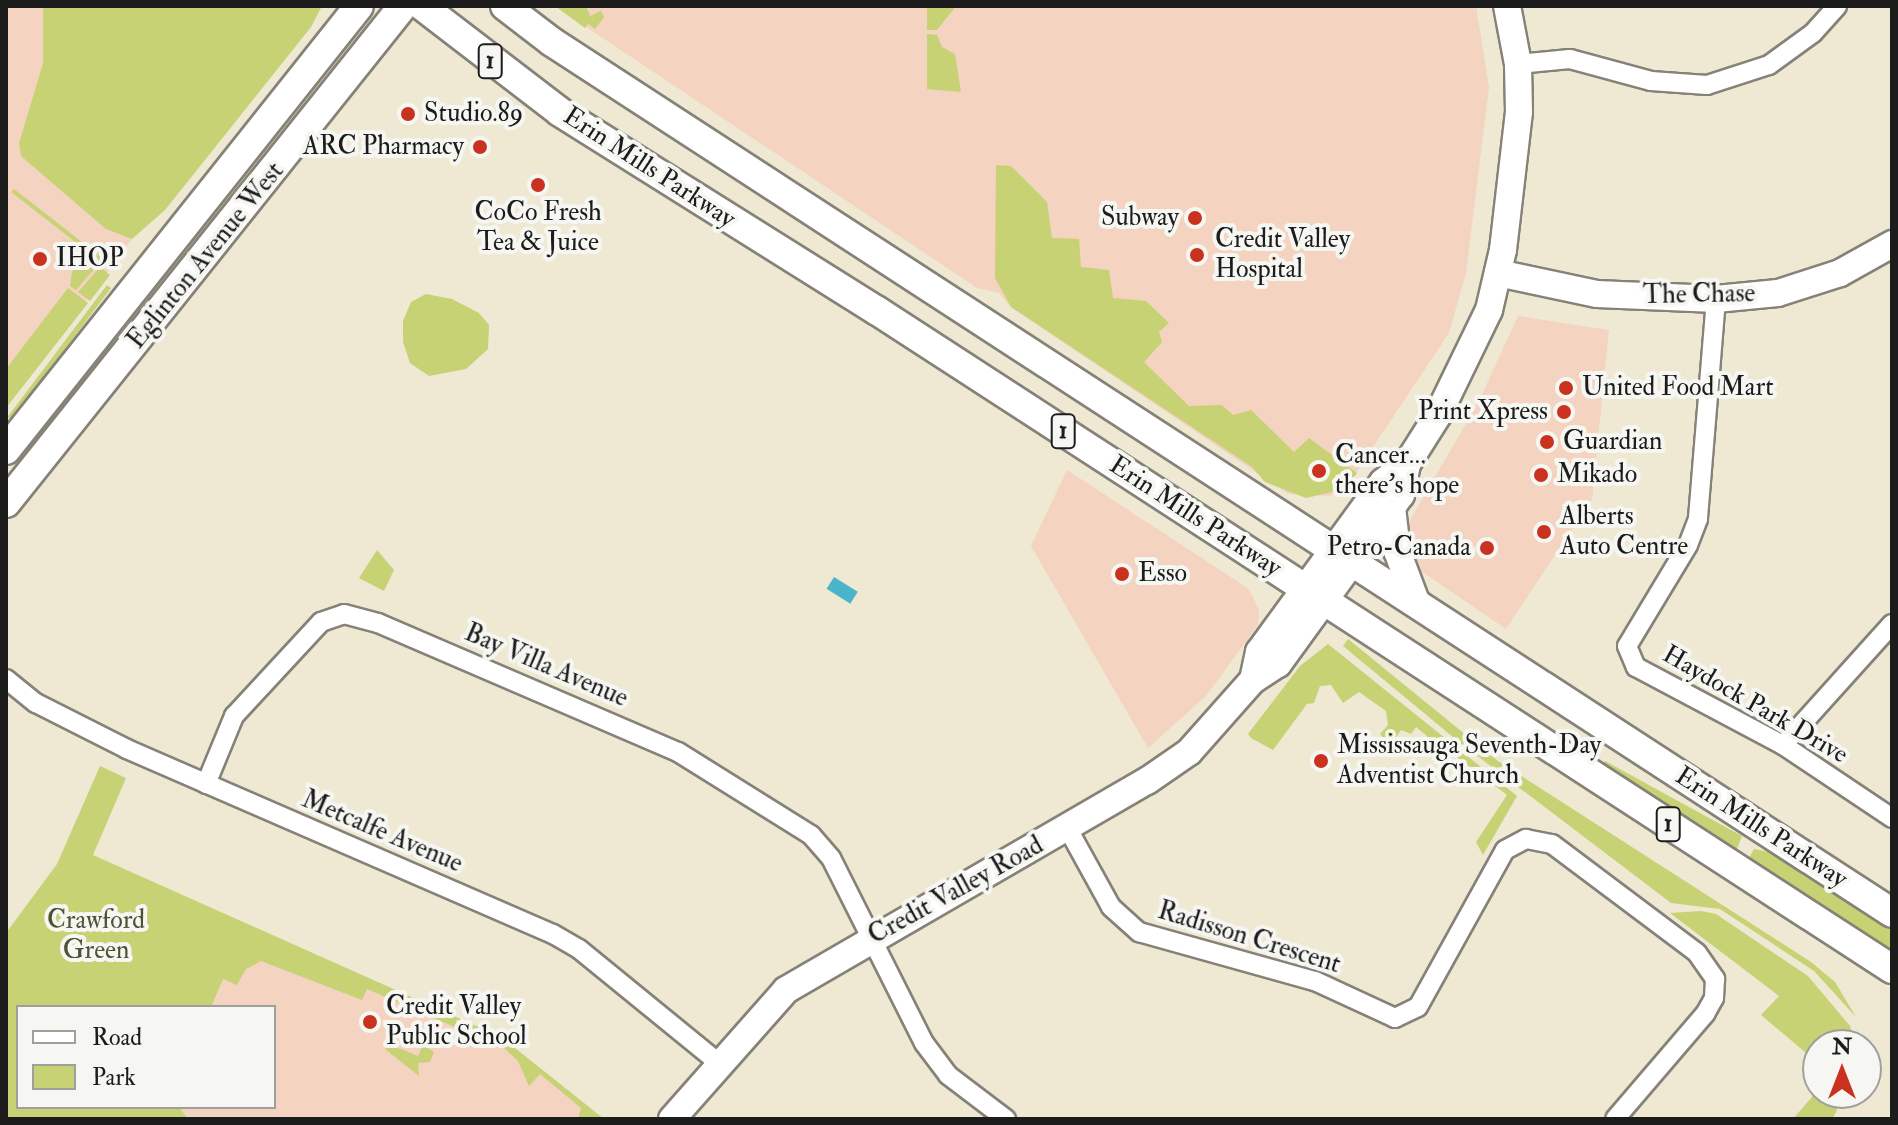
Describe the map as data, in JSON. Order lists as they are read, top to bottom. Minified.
{"streets":{"main road":["1","Erin Mills Parkway","Eglinton Avenue West"],"street":["The Chase","Bay Villa Avenue","Haydock Park Drive","Metcalfe Avenue","Credit Valley Road","Radisson Crescent"]},"crossings":[["Erin Mills Parkway","Credit Valley Road"],["The Chase","Haydock Park Drive"],["The Chase","Credit Valley Road"],["Bay Villa Avenue","Metcalfe Avenue"],["Bay Villa Avenue","Credit Valley Road"],["Metcalfe Avenue","Credit Valley Road"],["Credit Valley Road","Radisson Crescent"]],"parks":["Crawford Green"],"places":["Studio.89","ARC Pharmacy","CoCo Fresh Tea & Juice","Subway","Credit Valley Hospital","IHOP","United Food Mart","Print Xpress","Guardian","Cancer… there’s hope","Mikado","Alberts Auto Centre","Petro-Canada","Esso","Mississauga Seventh-Day Adventist Church","Credit Valley Public School"],"legend":["Road","Park"],"north":"top"}
